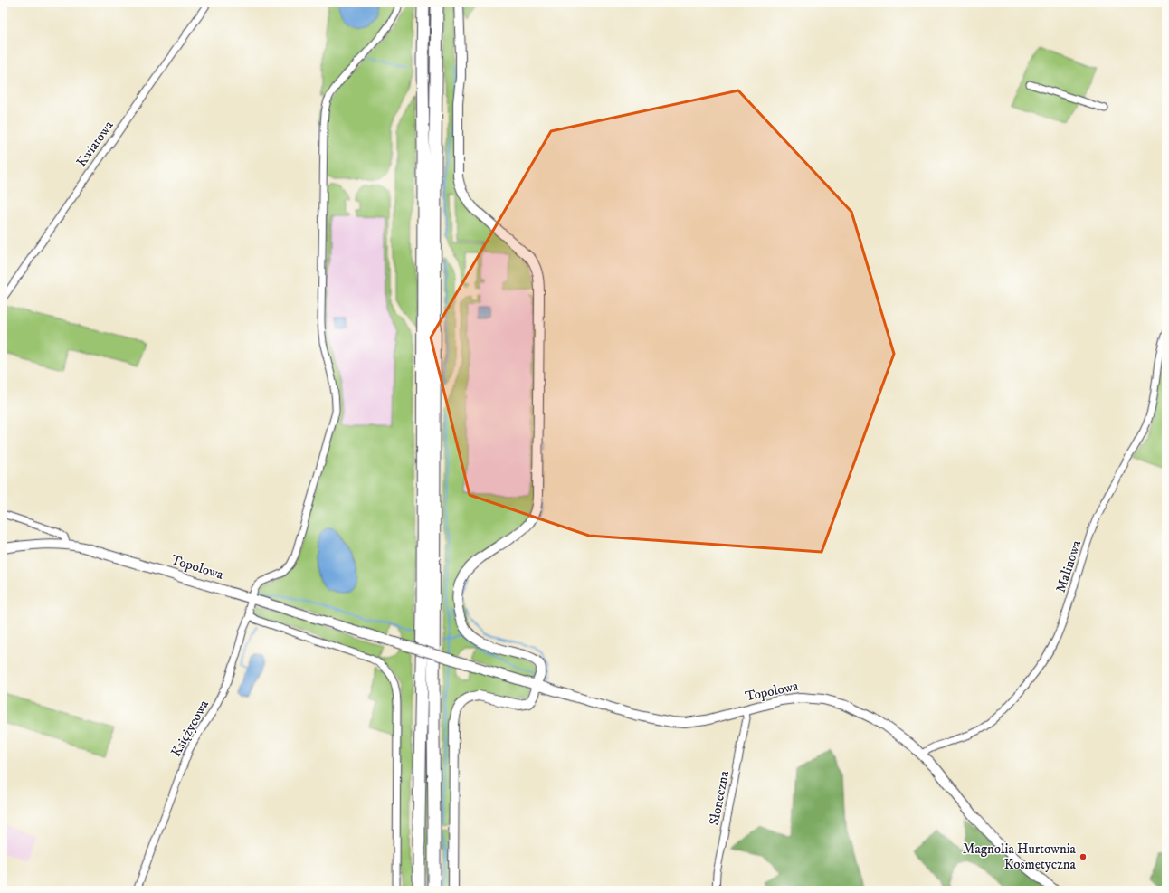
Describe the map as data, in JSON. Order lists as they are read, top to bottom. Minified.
{"streets":{"street":["Kwiatowa","Malinowa","Topolowa","Księżycowa","Słoneczna"]},"crossings":[["Malinowa","Topolowa"],["Topolowa","Księżycowa"],["Topolowa","Słoneczna"]],"places":["Magnolia Hurtownia Kosmetyczna"]}
